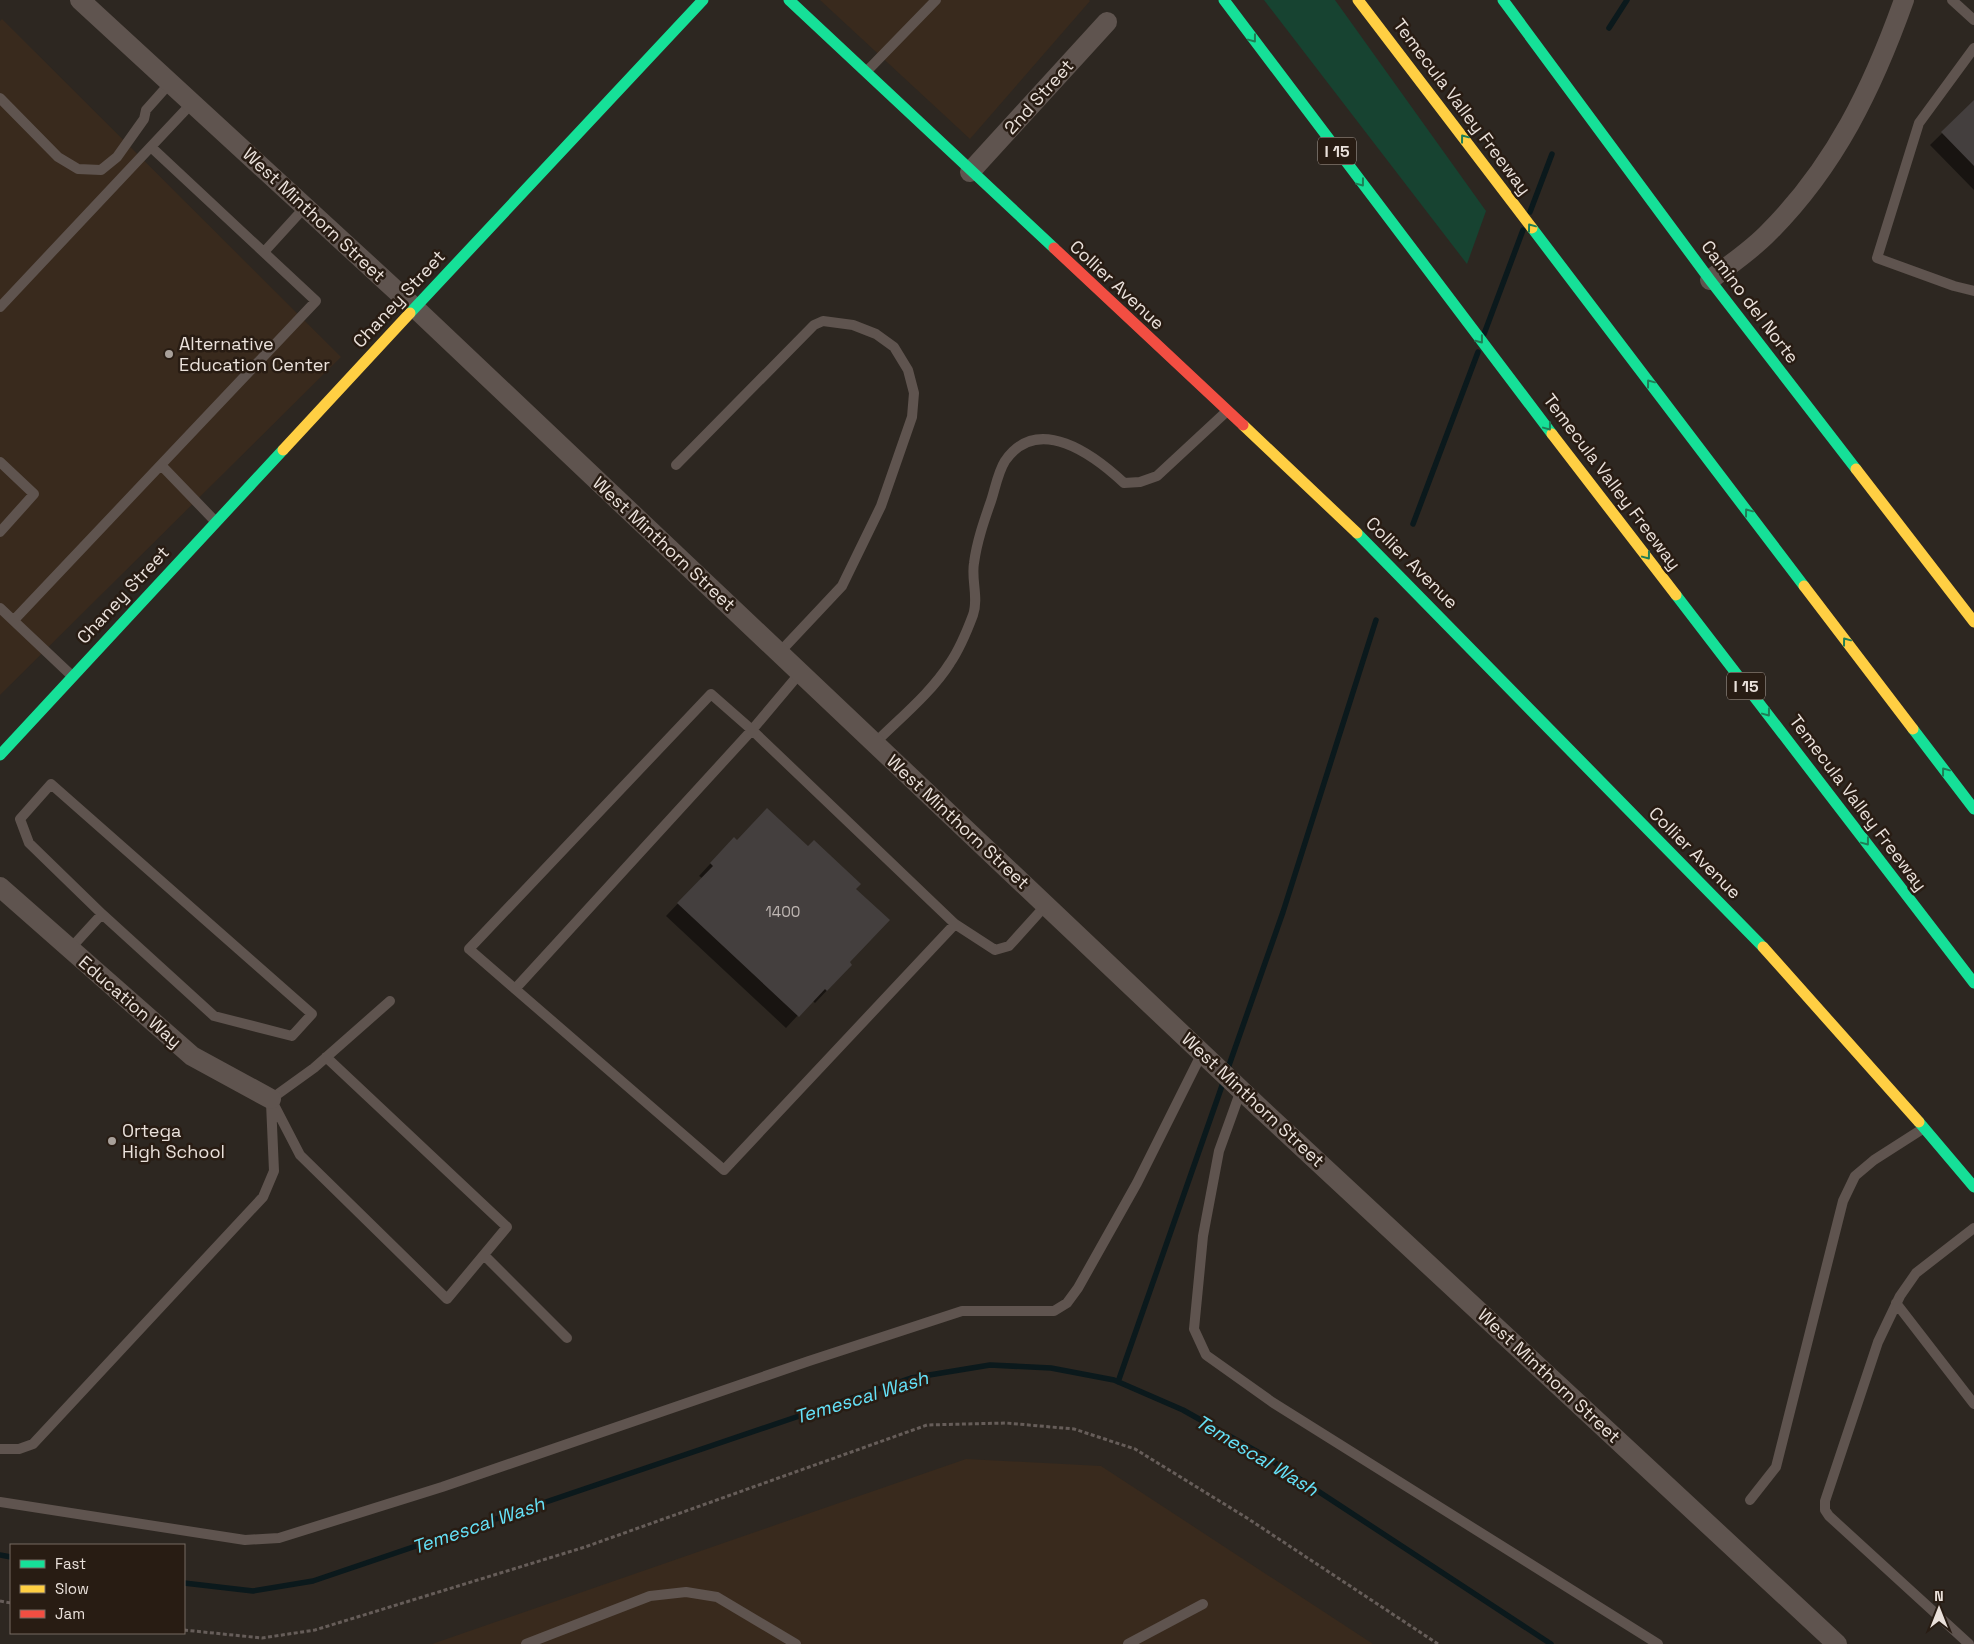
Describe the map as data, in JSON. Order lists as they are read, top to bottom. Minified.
{"streets":{"main road":["Temecula Valley Freeway","I 15","Collier Avenue","Chaney Street","Camino del Norte"],"street":["2nd Street","West Minthorn Street","Education Way"]},"crossings":[["2nd Street","Collier Avenue"],["West Minthorn Street","Chaney Street"]],"water":["Temescal Wash"],"places":["Alternative Education Center","Ortega High School"],"house_numbers":["1400"],"legend":["Fast","Slow","Jam"],"north":"top"}
